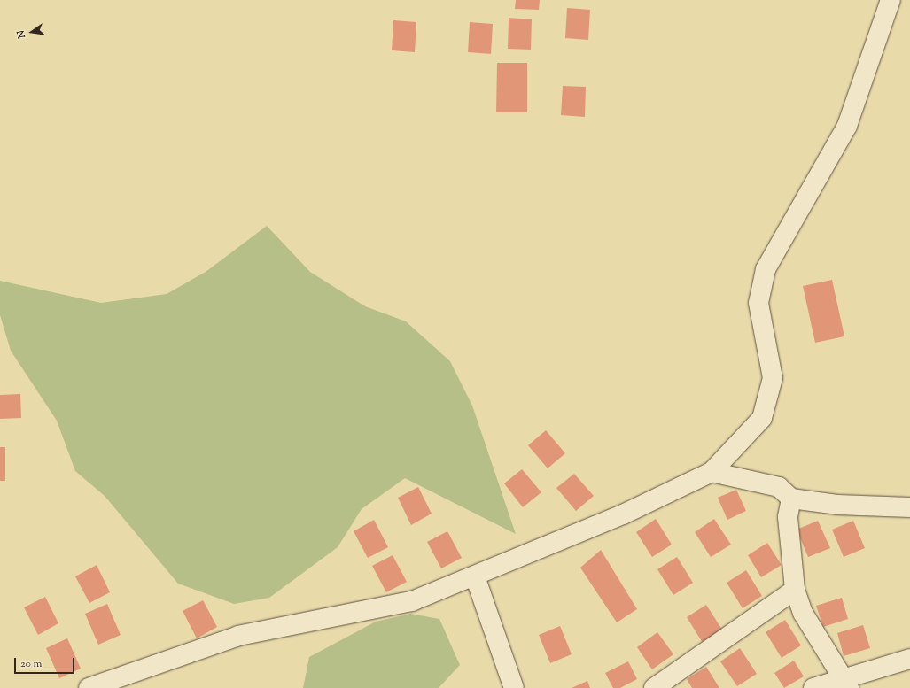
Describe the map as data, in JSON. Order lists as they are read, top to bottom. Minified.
{"scale_bar":"20 m","north":"left"}
